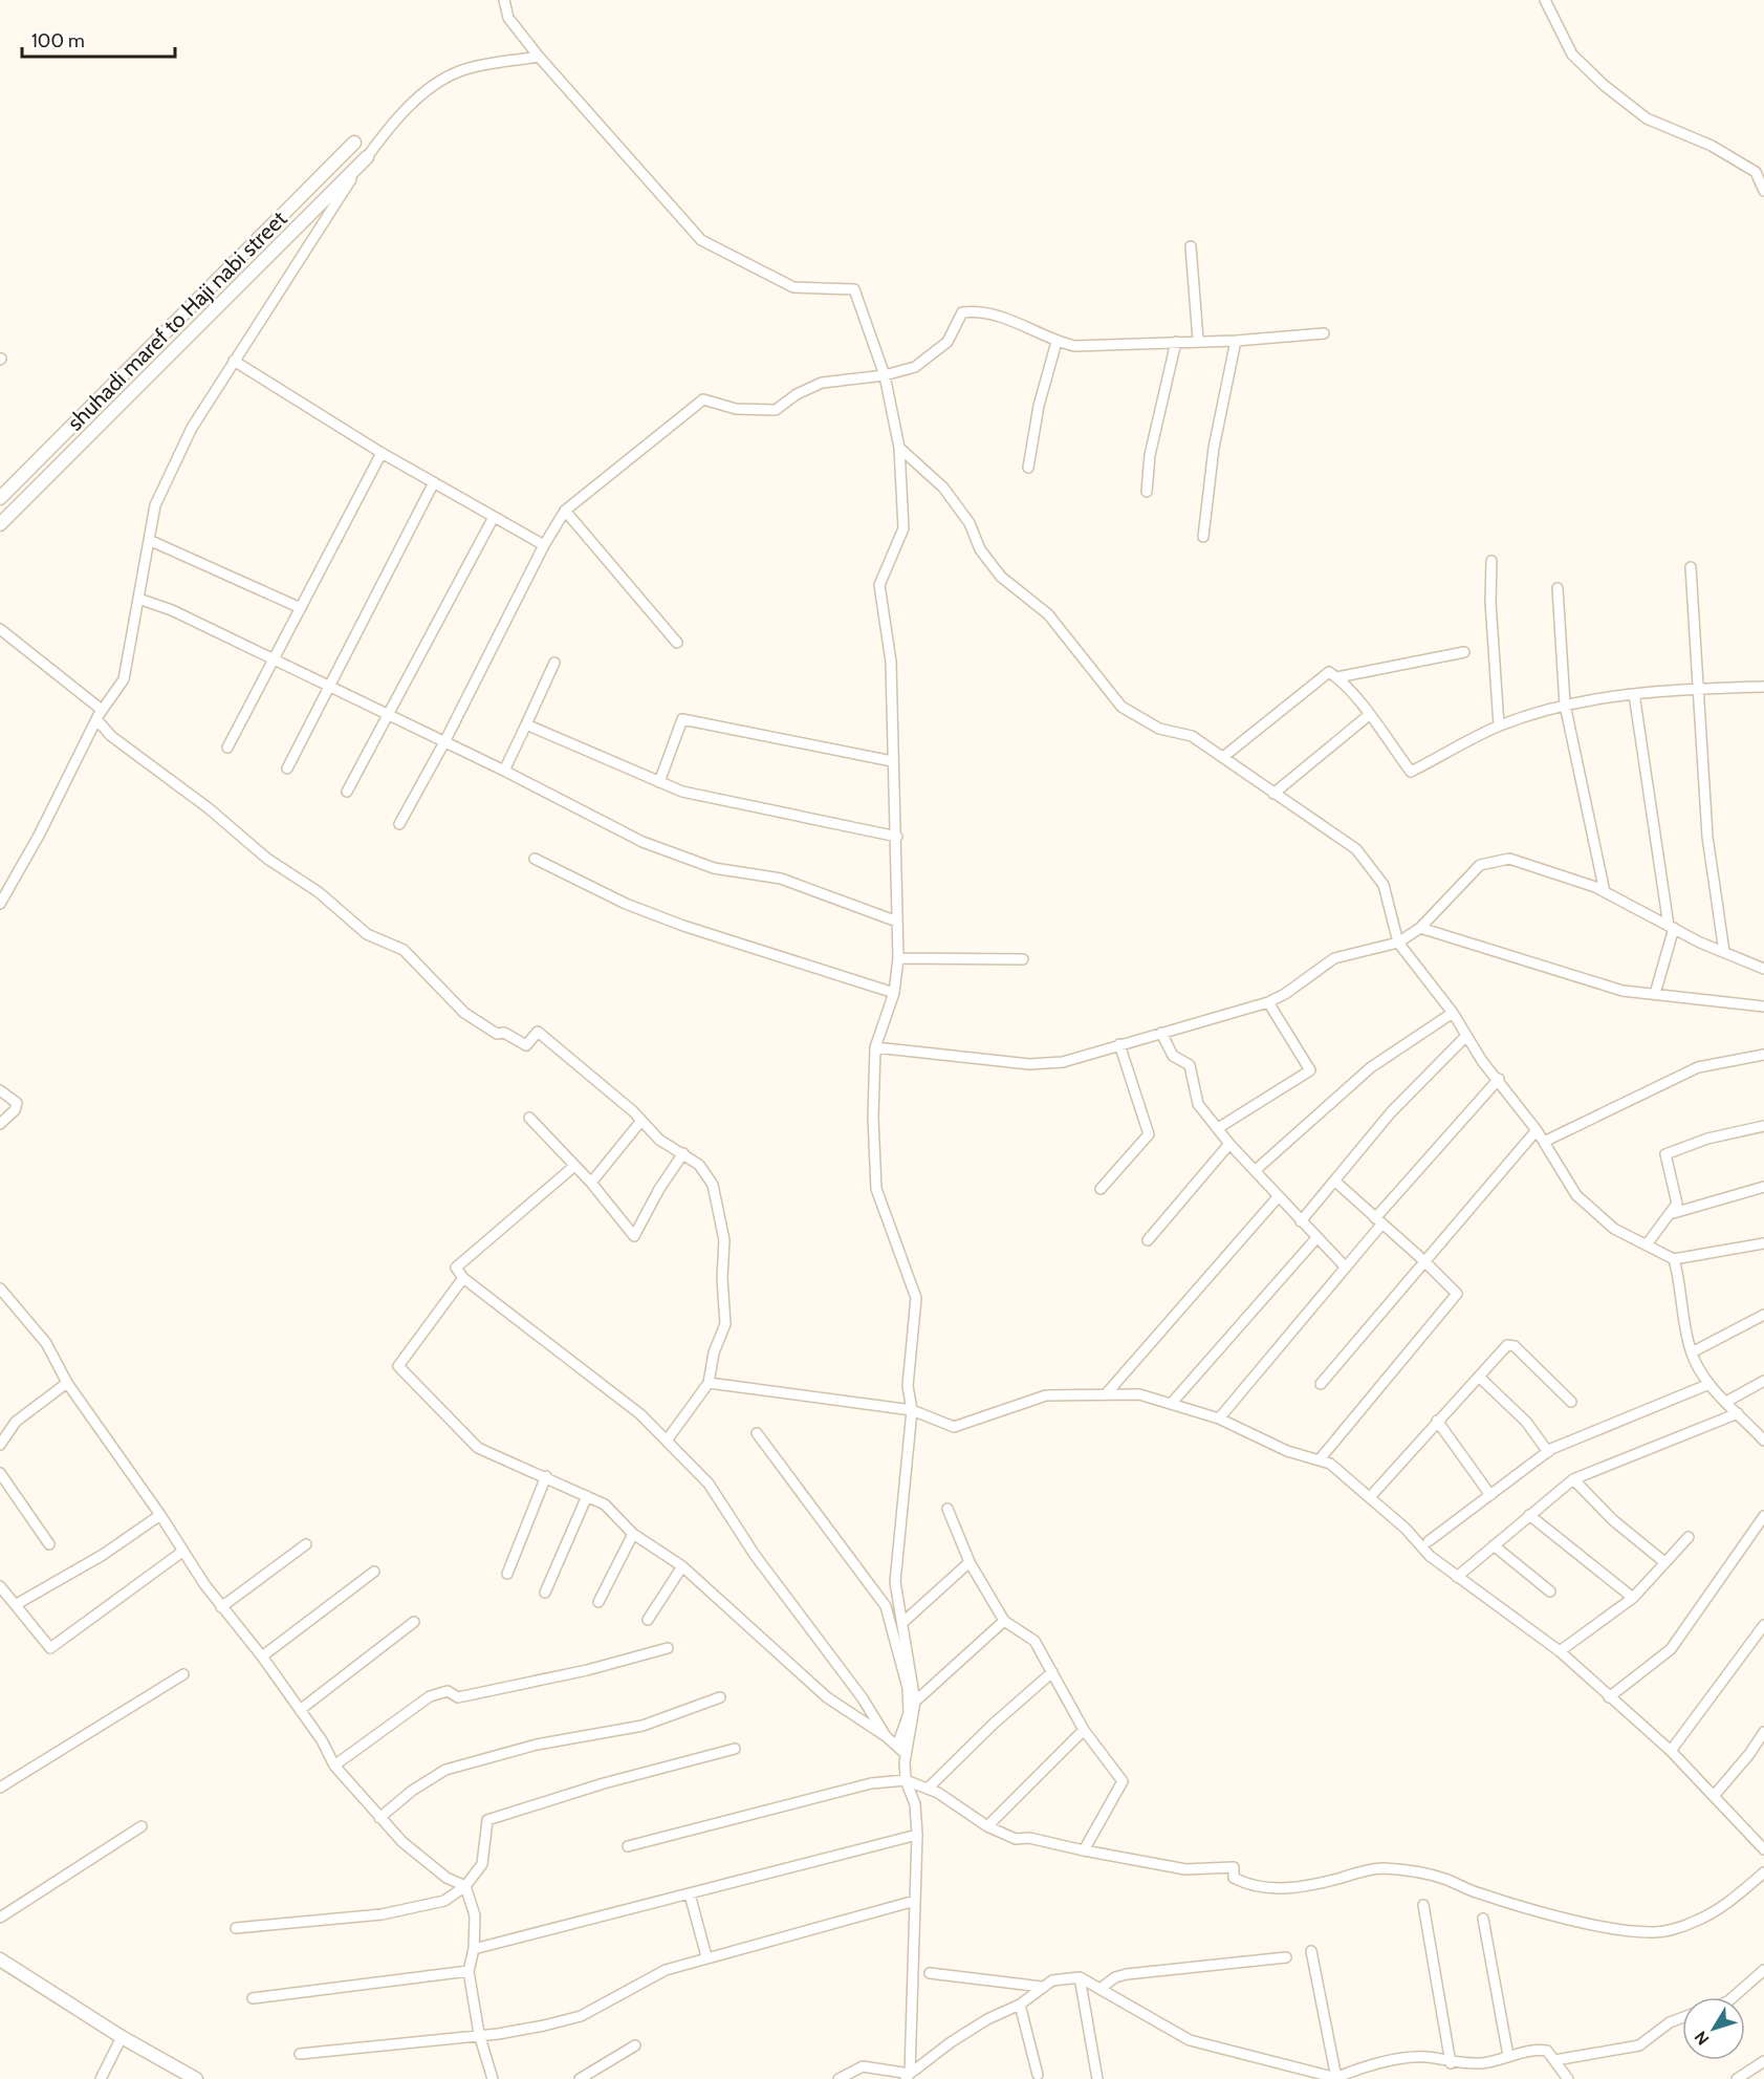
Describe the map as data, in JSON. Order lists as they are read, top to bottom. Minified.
{"streets":{"main road":["shuhadi maref to Haji nabi street"]},"scale_bar":"100 m","north":"bottom left"}
